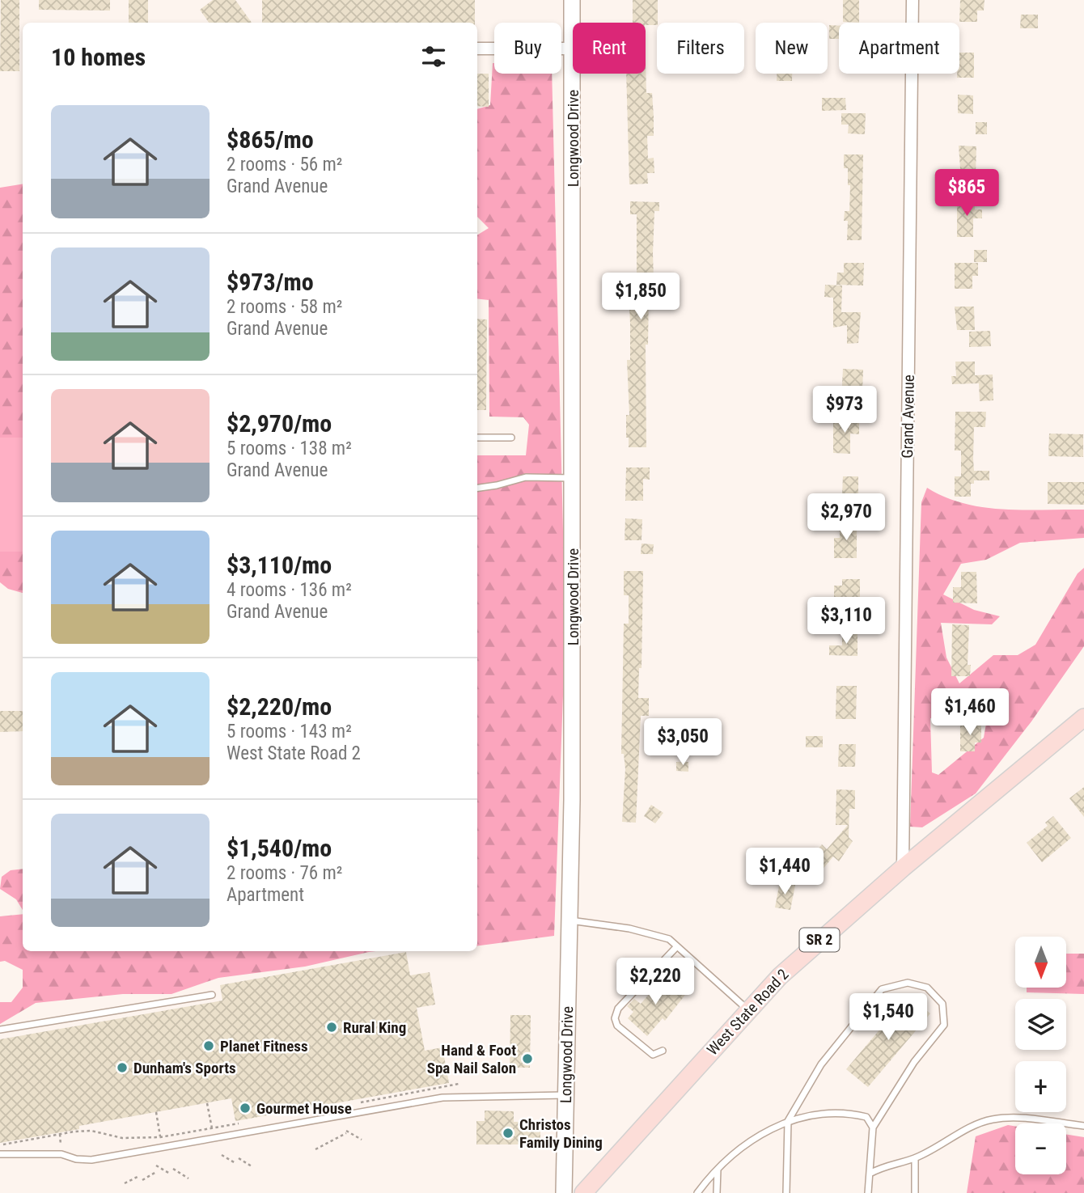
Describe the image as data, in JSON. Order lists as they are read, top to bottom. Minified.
{"streets":{"main road":["Longwood Drive","SR 2","West State Road 2"],"street":["Grand Avenue"]},"crossings":[["Grand Avenue","West State Road 2"]],"places":["Rural King","Planet Fitness","Hand & Foot Spa Nail Salon","Dunham's Sports","Gourmet House","Christos Family Dining"],"north":"bottom","page":{"chip":["Buy","Rent","Filters","New","Apartment"],"heading":"10 homes","list":[{"name":"$865/mo","note":"2 rooms · 56 m² · Grand Avenue"},{"name":"$973/mo","note":"2 rooms · 58 m² · Grand Avenue"},{"name":"$2,970/mo","note":"5 rooms · 138 m² · Grand Avenue"},{"name":"$3,110/mo","note":"4 rooms · 136 m² · Grand Avenue"},{"name":"$2,220/mo","note":"5 rooms · 143 m² · West State Road 2"},{"name":"$1,540/mo","note":"2 rooms · 76 m² · Apartment"}],"price":["$865","$1,850","$973","$2,970","$3,110","$1,460","$3,050","$1,440","$2,220","$1,540"],"map_buttons":["+","−"]}}
